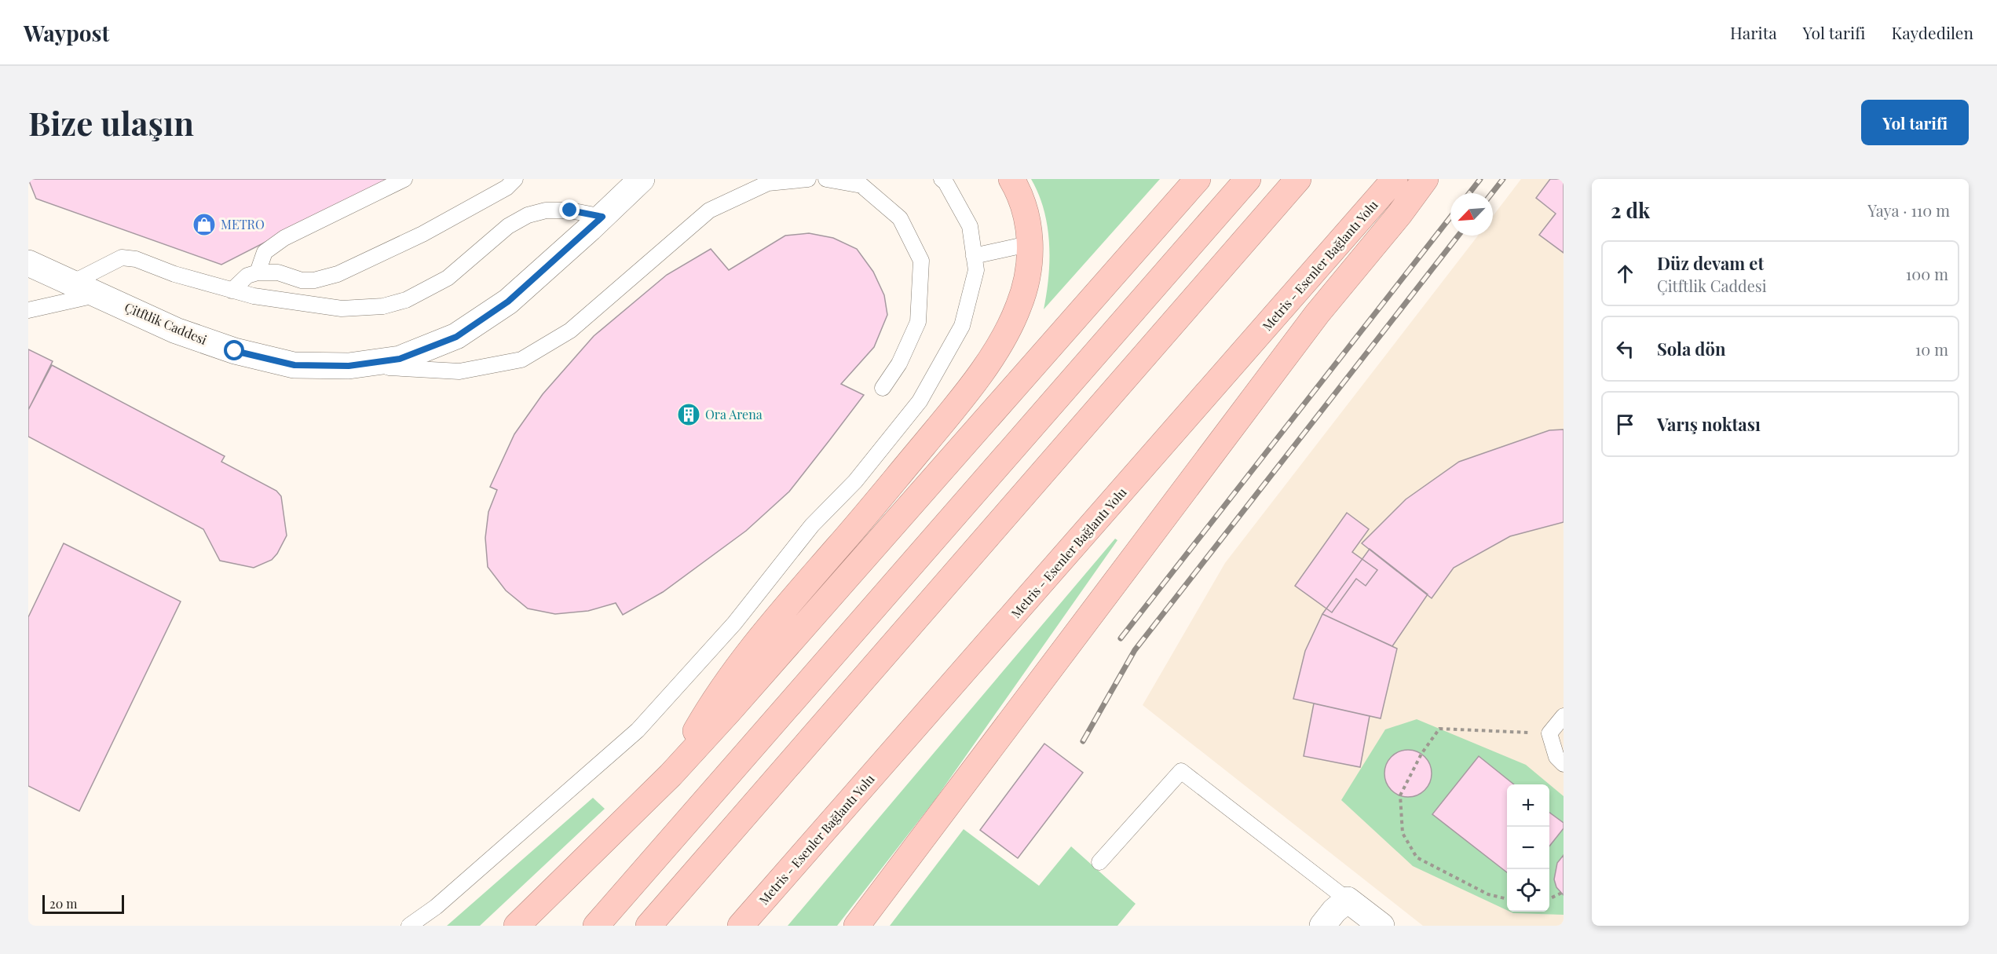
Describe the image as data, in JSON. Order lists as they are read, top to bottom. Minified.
{"streets":{"highway":["Metris - Esenler Bağlantı Yolu"],"street":["Çitftlik Caddesi"]},"places":{"shop":["METRO"],"building":["Ora Arena"]},"scale_bar":"20 m","north":"bottom left","page":{"header":"Waypost","nav":["Harita","Yol tarifi","Kaydedilen"],"buttons":"Yol tarifi","title":"Bize ulaşın","heading":["2 dk","Yaya · 110 m"],"list":[["Düz devam et","Çitftlik Caddesi","100 m"],["Sola dön","10 m"],"Varış noktası"],"map_buttons":["+","−"],"scale":"20 m"}}
